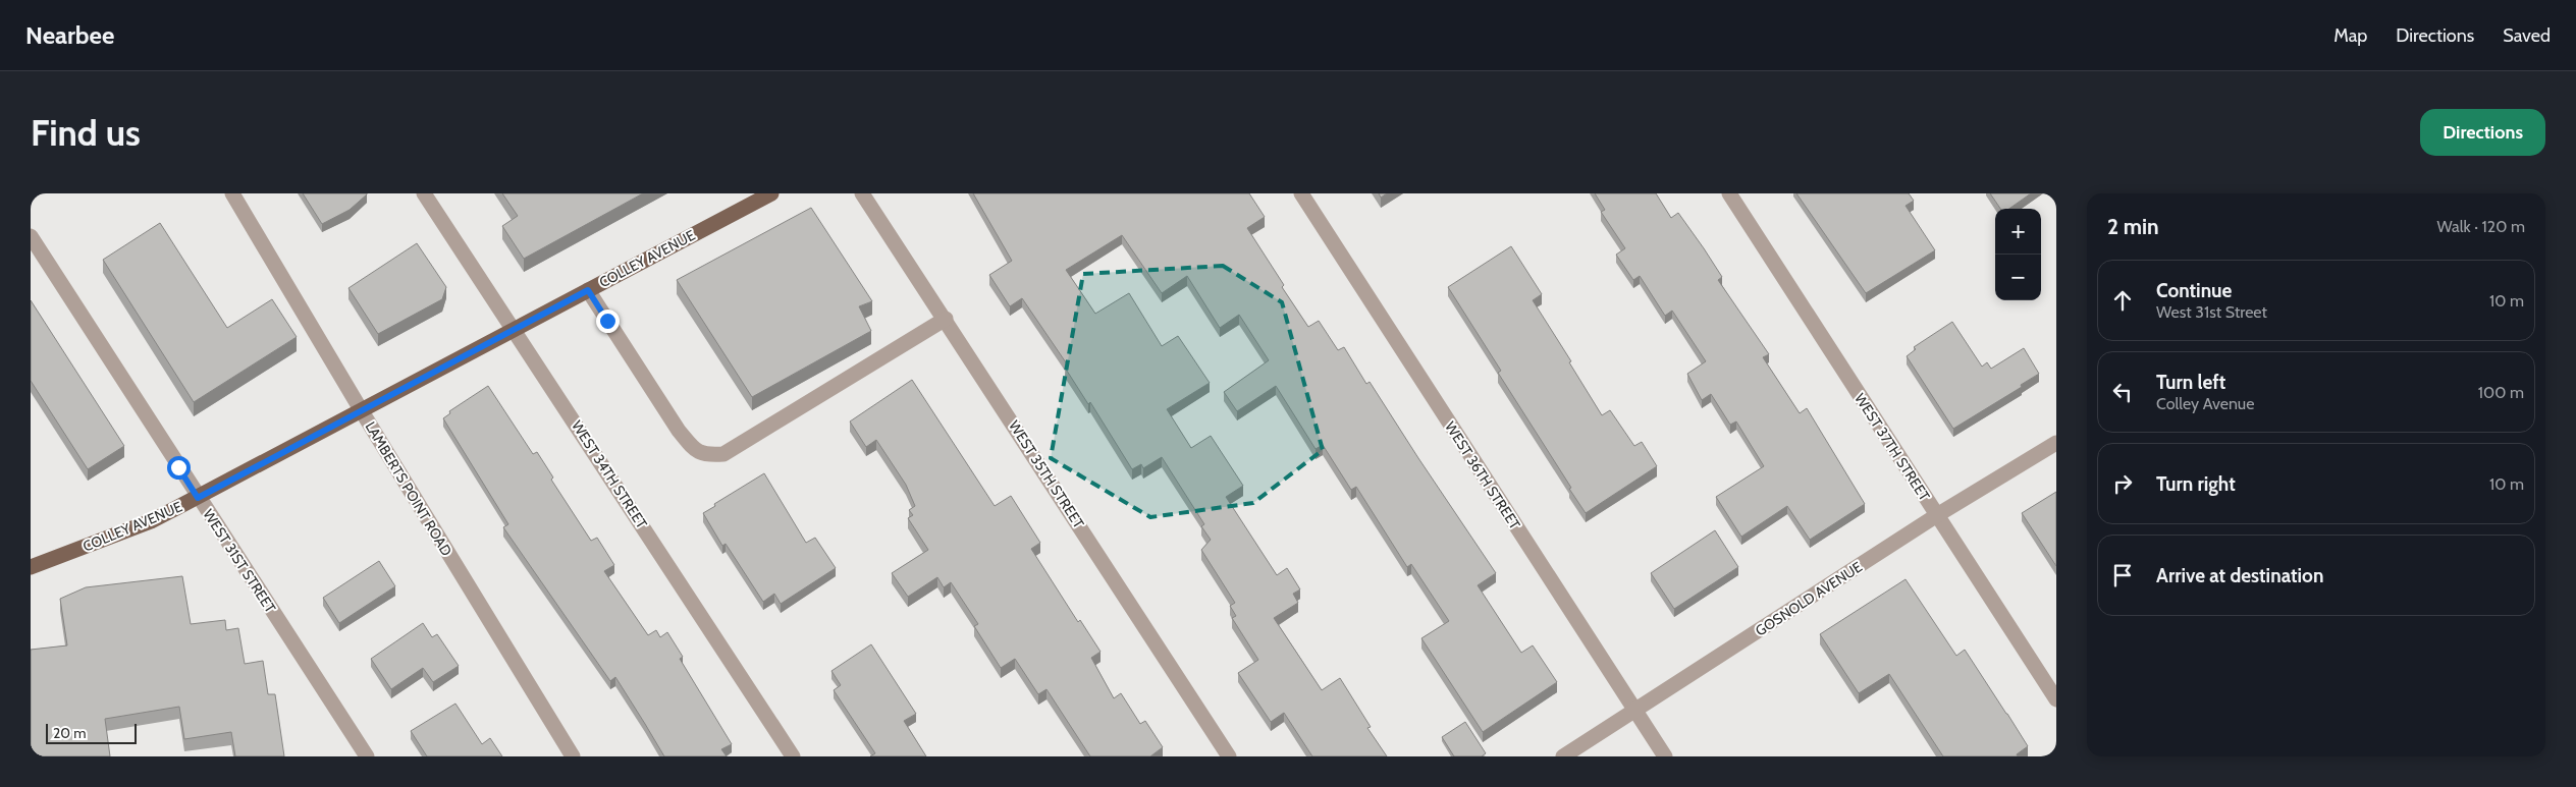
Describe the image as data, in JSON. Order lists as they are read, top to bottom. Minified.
{"streets":{"main road":["COLLEY AVENUE"],"street":["WEST 37TH STREET","WEST 34TH STREET","WEST 35TH STREET","WEST 36TH STREET","LAMBERTS POINT ROAD","WEST 31ST STREET","GOSNOLD AVENUE"]},"crossings":[["COLLEY AVENUE","WEST 34TH STREET"],["COLLEY AVENUE","LAMBERTS POINT ROAD"],["COLLEY AVENUE","WEST 31ST STREET"],["WEST 37TH STREET","GOSNOLD AVENUE"],["WEST 36TH STREET","GOSNOLD AVENUE"]],"scale_bar":"20 m","page":{"header":"Nearbee","nav":["Map","Directions","Saved"],"buttons":"Directions","title":"Find us","heading":["2 min","Walk · 120 m"],"map_buttons":["+","−"],"list":[["Continue","West 31st Street","10 m"],["Turn left","Colley Avenue","100 m"],["Turn right","10 m"],"Arrive at destination"],"scale":"20 m"}}
